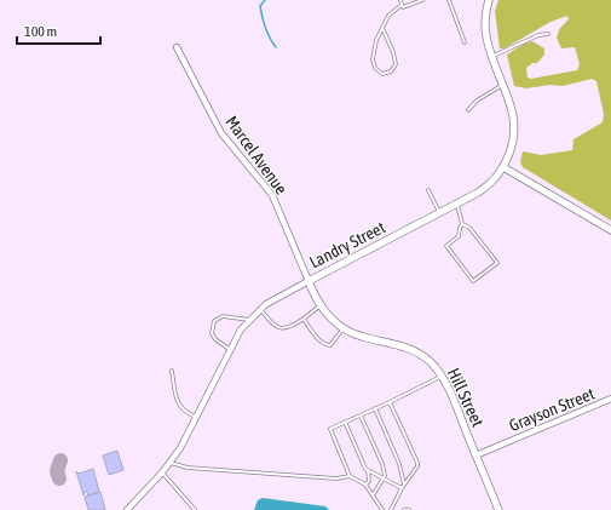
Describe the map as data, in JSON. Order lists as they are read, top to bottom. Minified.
{"streets":{"street":["Marcel Avenue","Landry Street","Hill Street","Grayson Street"]},"crossings":[["Marcel Avenue","Landry Street"],["Marcel Avenue","Hill Street"],["Landry Street","Hill Street"],["Hill Street","Grayson Street"]],"scale_bar":"100 m"}
